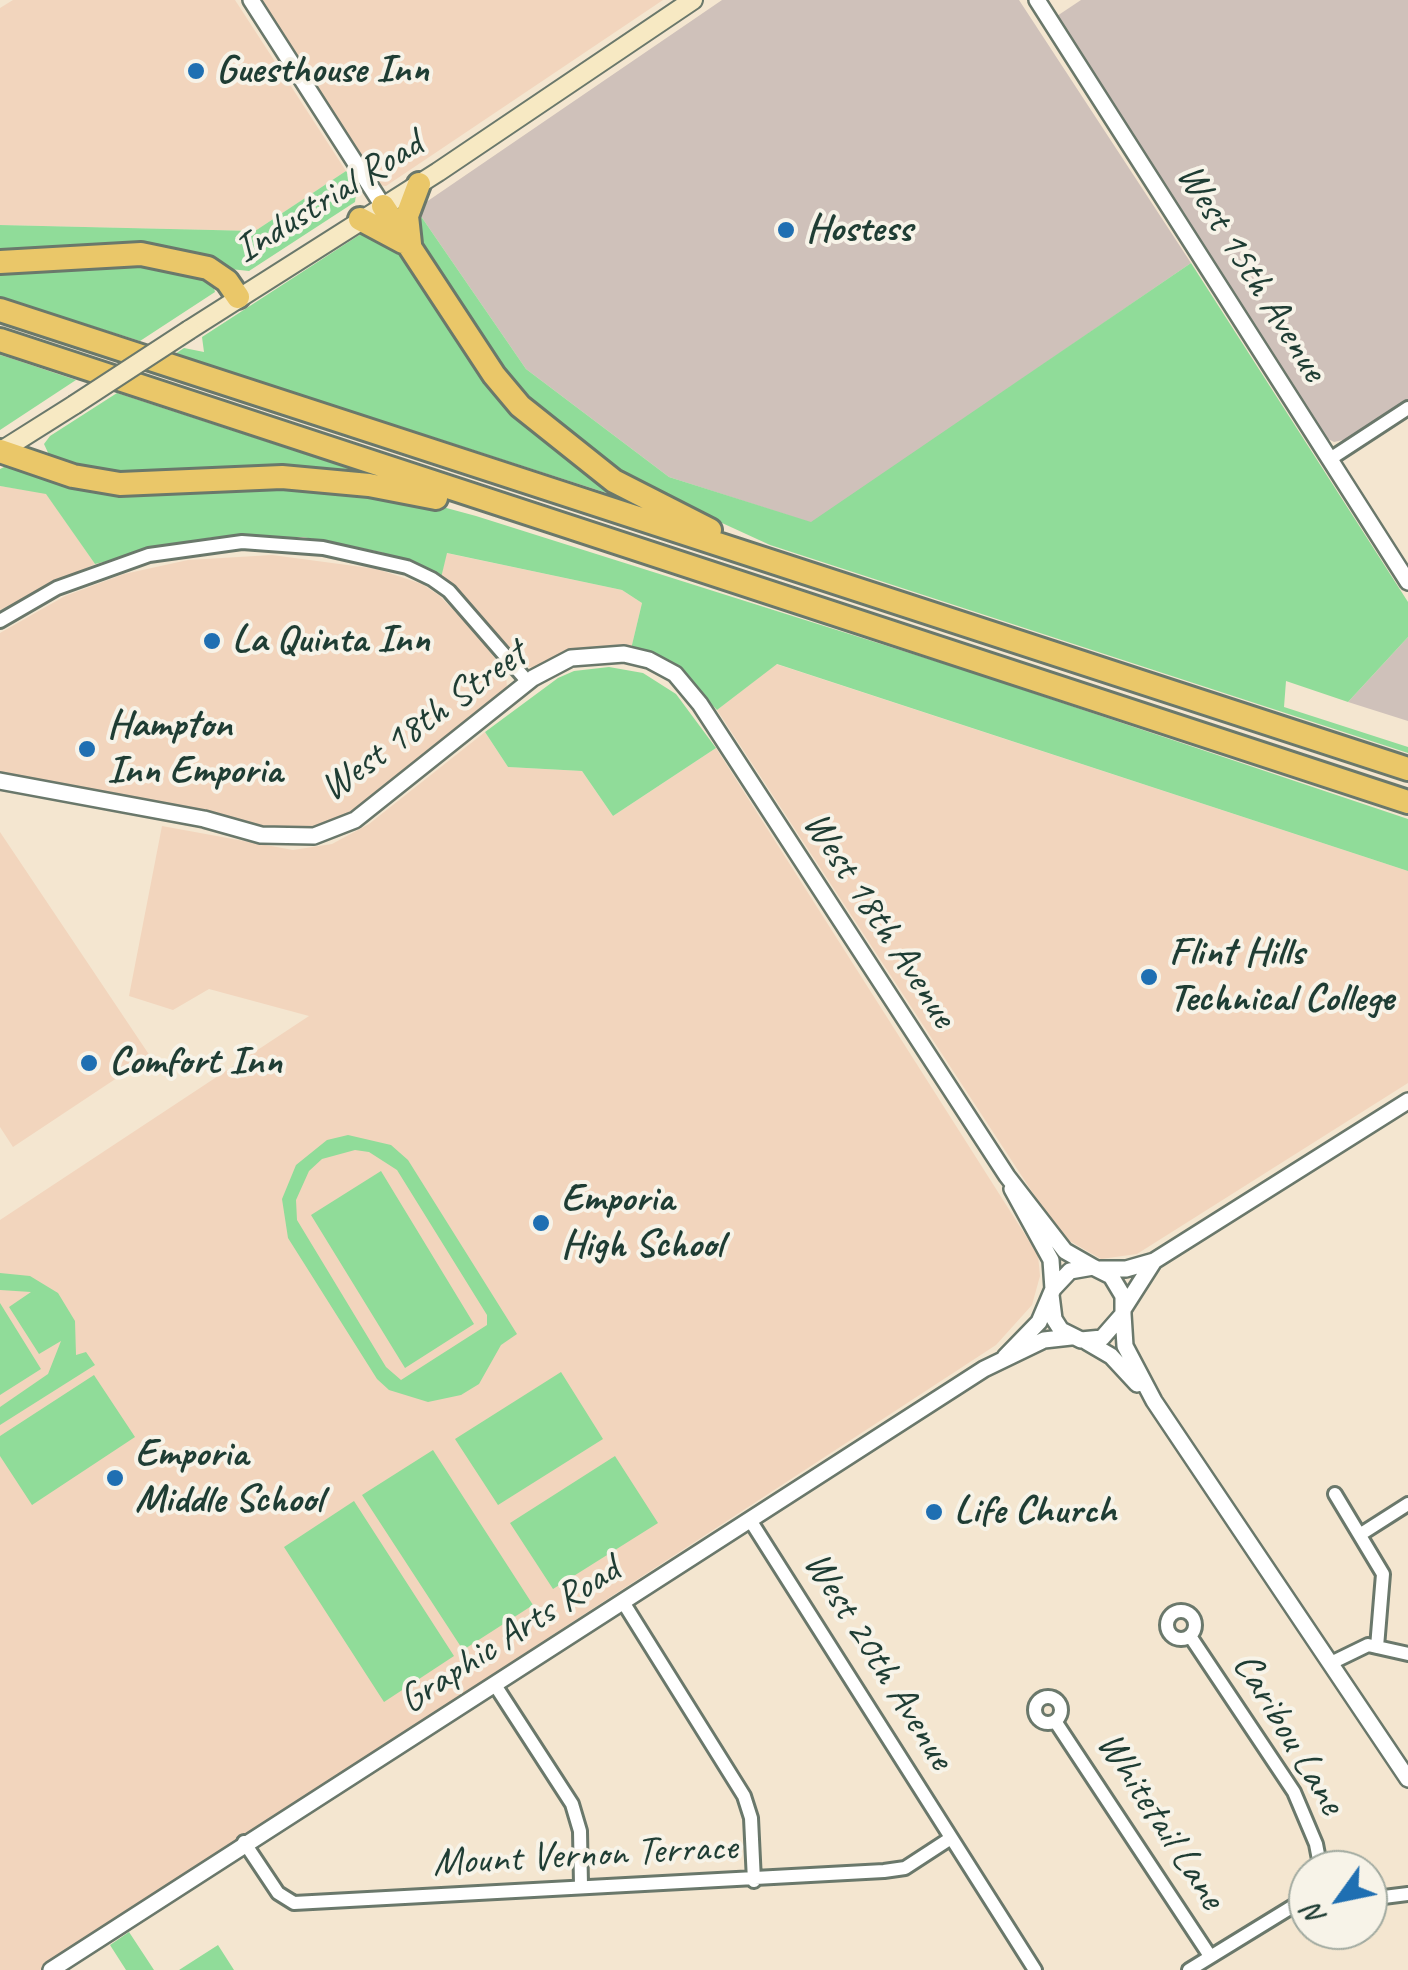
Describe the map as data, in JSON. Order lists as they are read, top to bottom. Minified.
{"streets":{"main road":["Industrial Road"],"street":["West 15th Avenue","West 18th Street","West 18th Avenue","Graphic Arts Road","West 20th Avenue","Caribou Lane","Whitetail Lane","Mount Vernon Terrace"]},"crossings":[["West 18th Street","West 18th Avenue"],["West 18th Avenue","Graphic Arts Road"],["Graphic Arts Road","West 20th Avenue"],["Graphic Arts Road","Mount Vernon Terrace"],["West 20th Avenue","Mount Vernon Terrace"]],"places":["Guesthouse Inn","Hostess","La Quinta Inn","Hampton Inn Emporia","Flint Hills Technical College","Comfort Inn","Emporia High School","Emporia Middle School","Life Church"],"north":"bottom left"}
